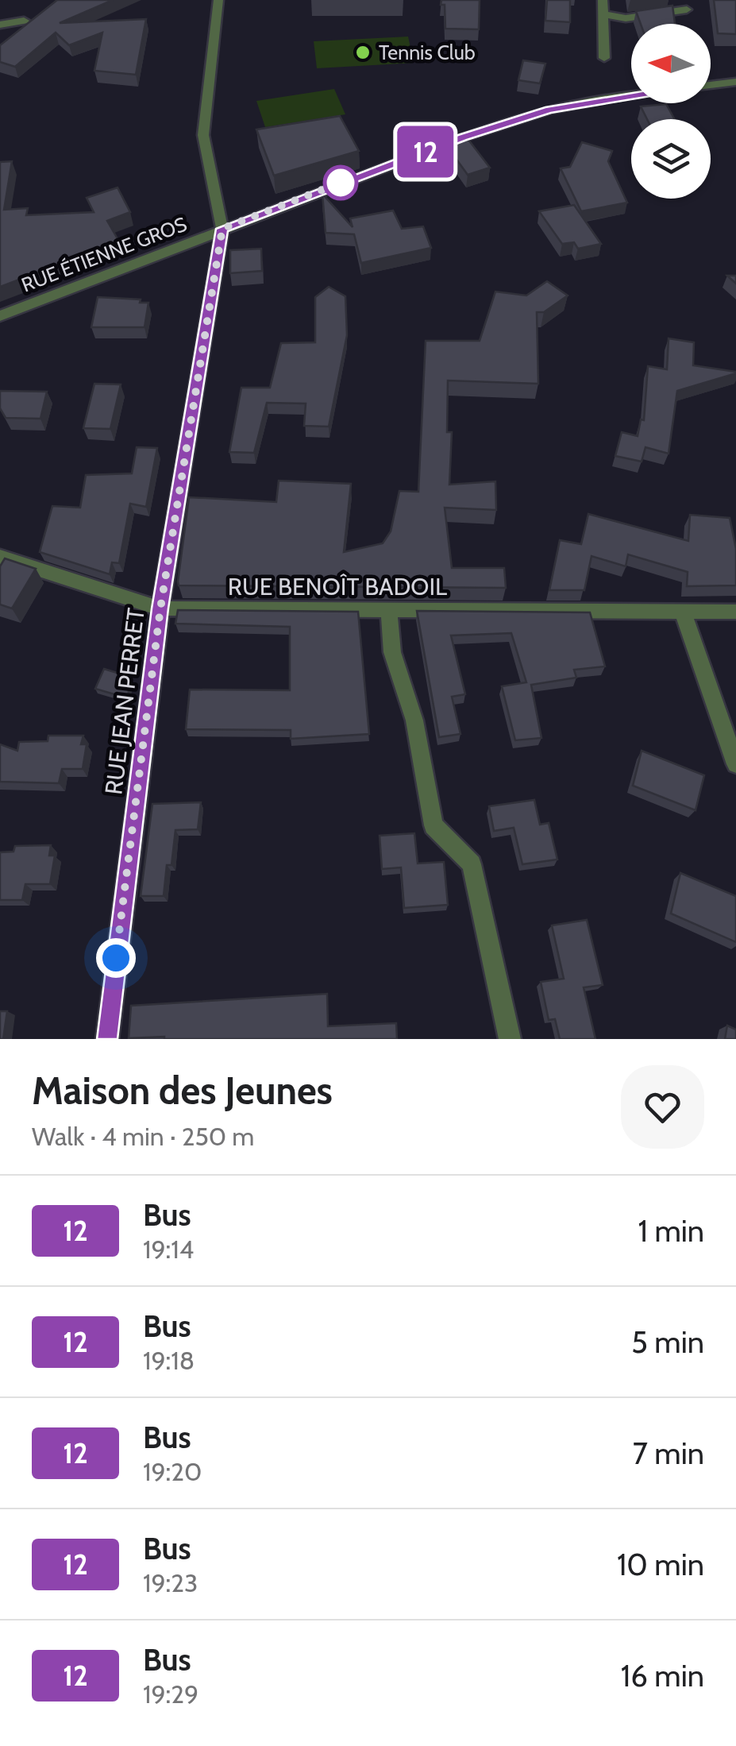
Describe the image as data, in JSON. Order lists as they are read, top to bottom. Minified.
{"streets":{"street":["RUE ÉTIENNE GROS","RUE BENOÎT BADOIL","RUE JEAN PERRET"]},"crossings":[["RUE ÉTIENNE GROS","RUE JEAN PERRET"],["RUE BENOÎT BADOIL","RUE JEAN PERRET"]],"places":["Tennis Club"],"lines":["bus line 12"],"north":"left","page":{"on_map":"12","heading":["Maison des Jeunes","Walk · 4 min · 250 m"],"list":[{"mark":"12","name":"Bus","note":"19:14","value":"1 min"},{"mark":"12","name":"Bus","note":"19:18","value":"5 min"},{"mark":"12","name":"Bus","note":"19:20","value":"7 min"},{"mark":"12","name":"Bus","note":"19:23","value":"10 min"},{"mark":"12","name":"Bus","note":"19:29","value":"16 min"}]}}
